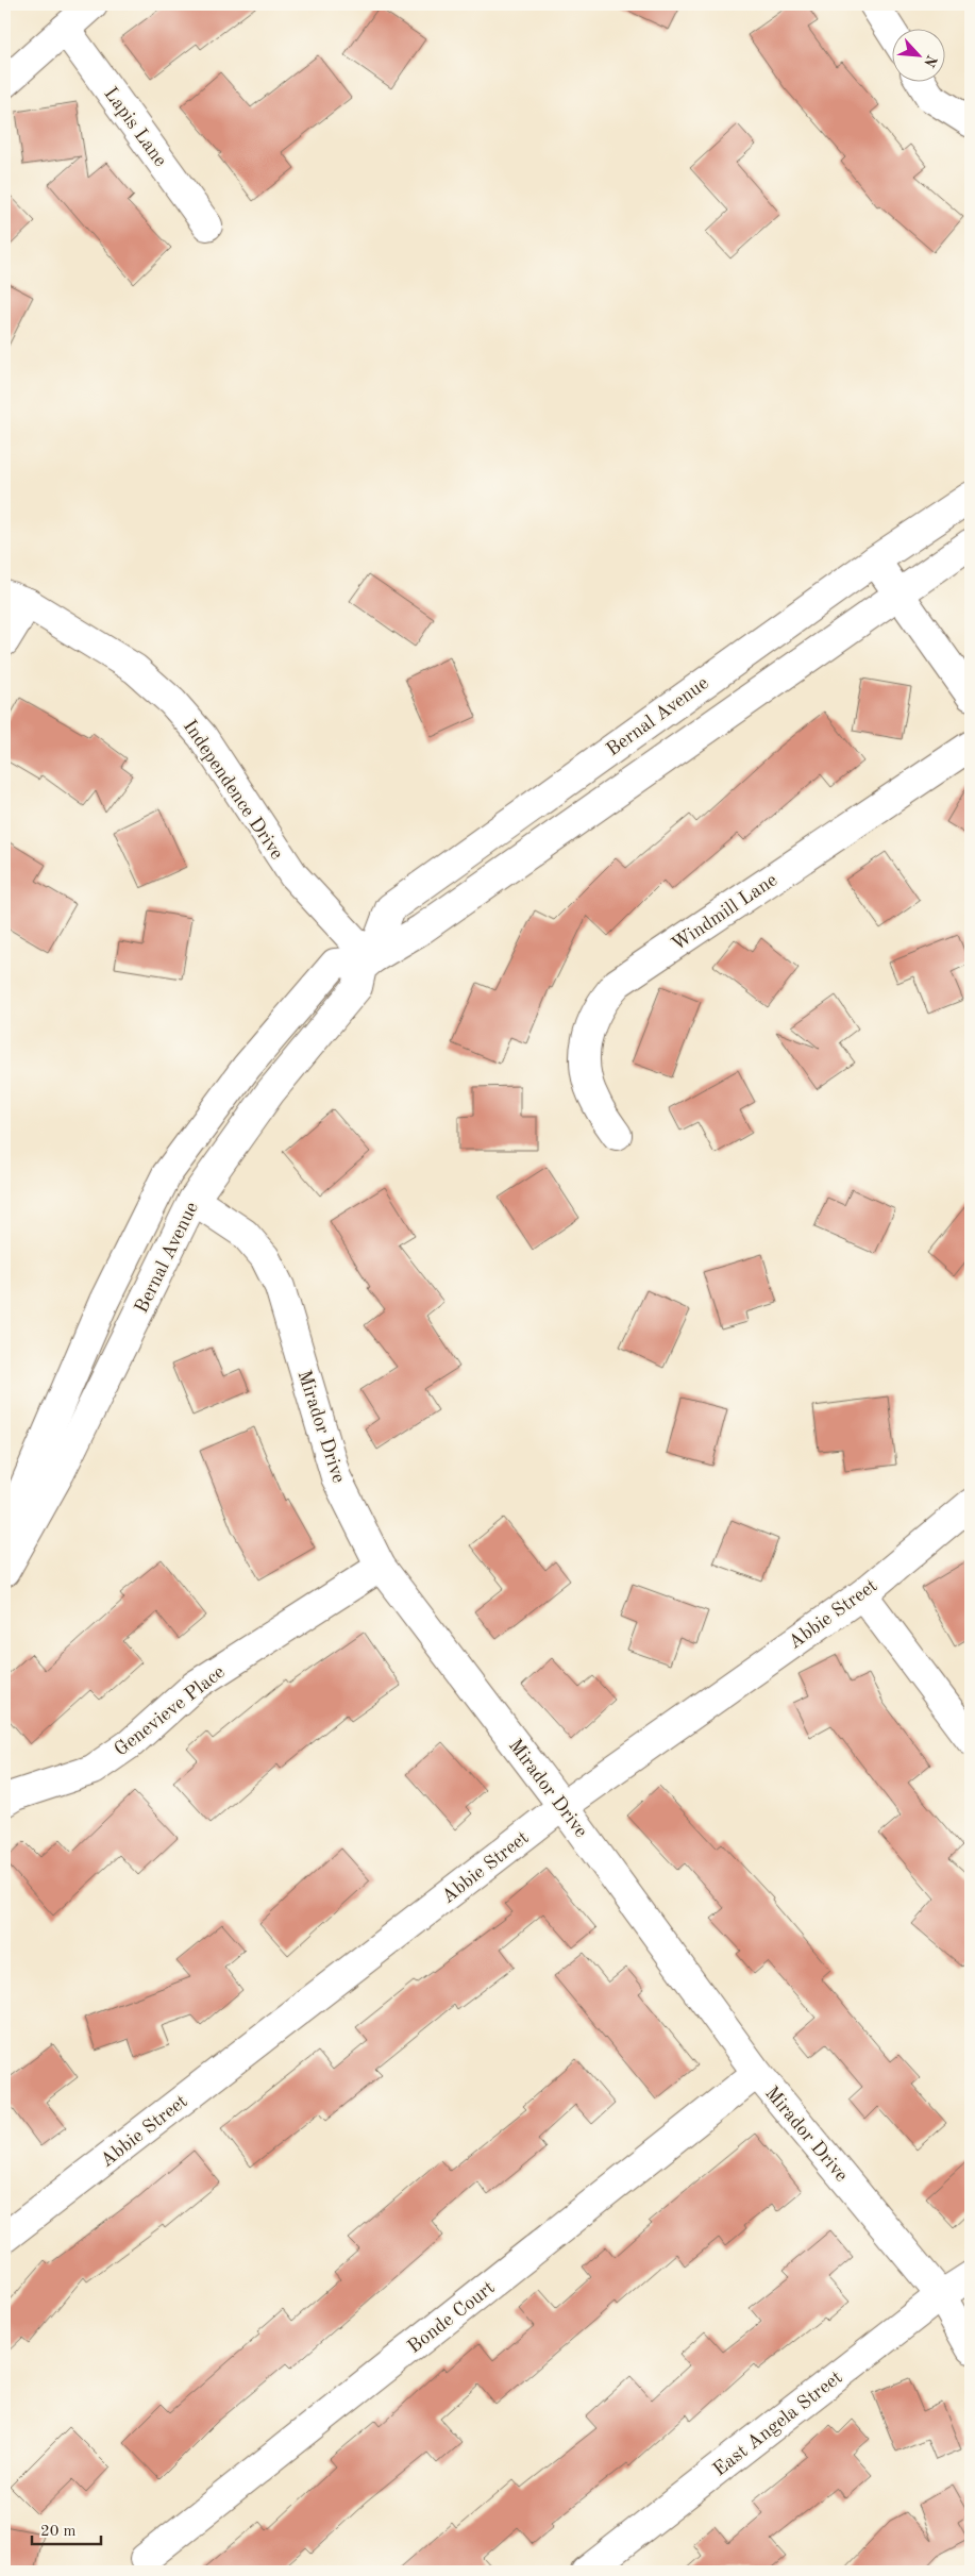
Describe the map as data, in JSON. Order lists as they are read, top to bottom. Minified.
{"streets":{"street":["Lapis Lane","Bernal Avenue","Independence Drive","Windmill Lane","Mirador Drive","Abbie Street","Genevieve Place","Bonde Court","East Angela Street"]},"crossings":[["Bernal Avenue","Independence Drive"],["Bernal Avenue","Mirador Drive"],["Mirador Drive","Abbie Street"],["Mirador Drive","Genevieve Place"],["Mirador Drive","Bonde Court"],["Mirador Drive","East Angela Street"]],"scale_bar":"20 m","north":"bottom right"}
